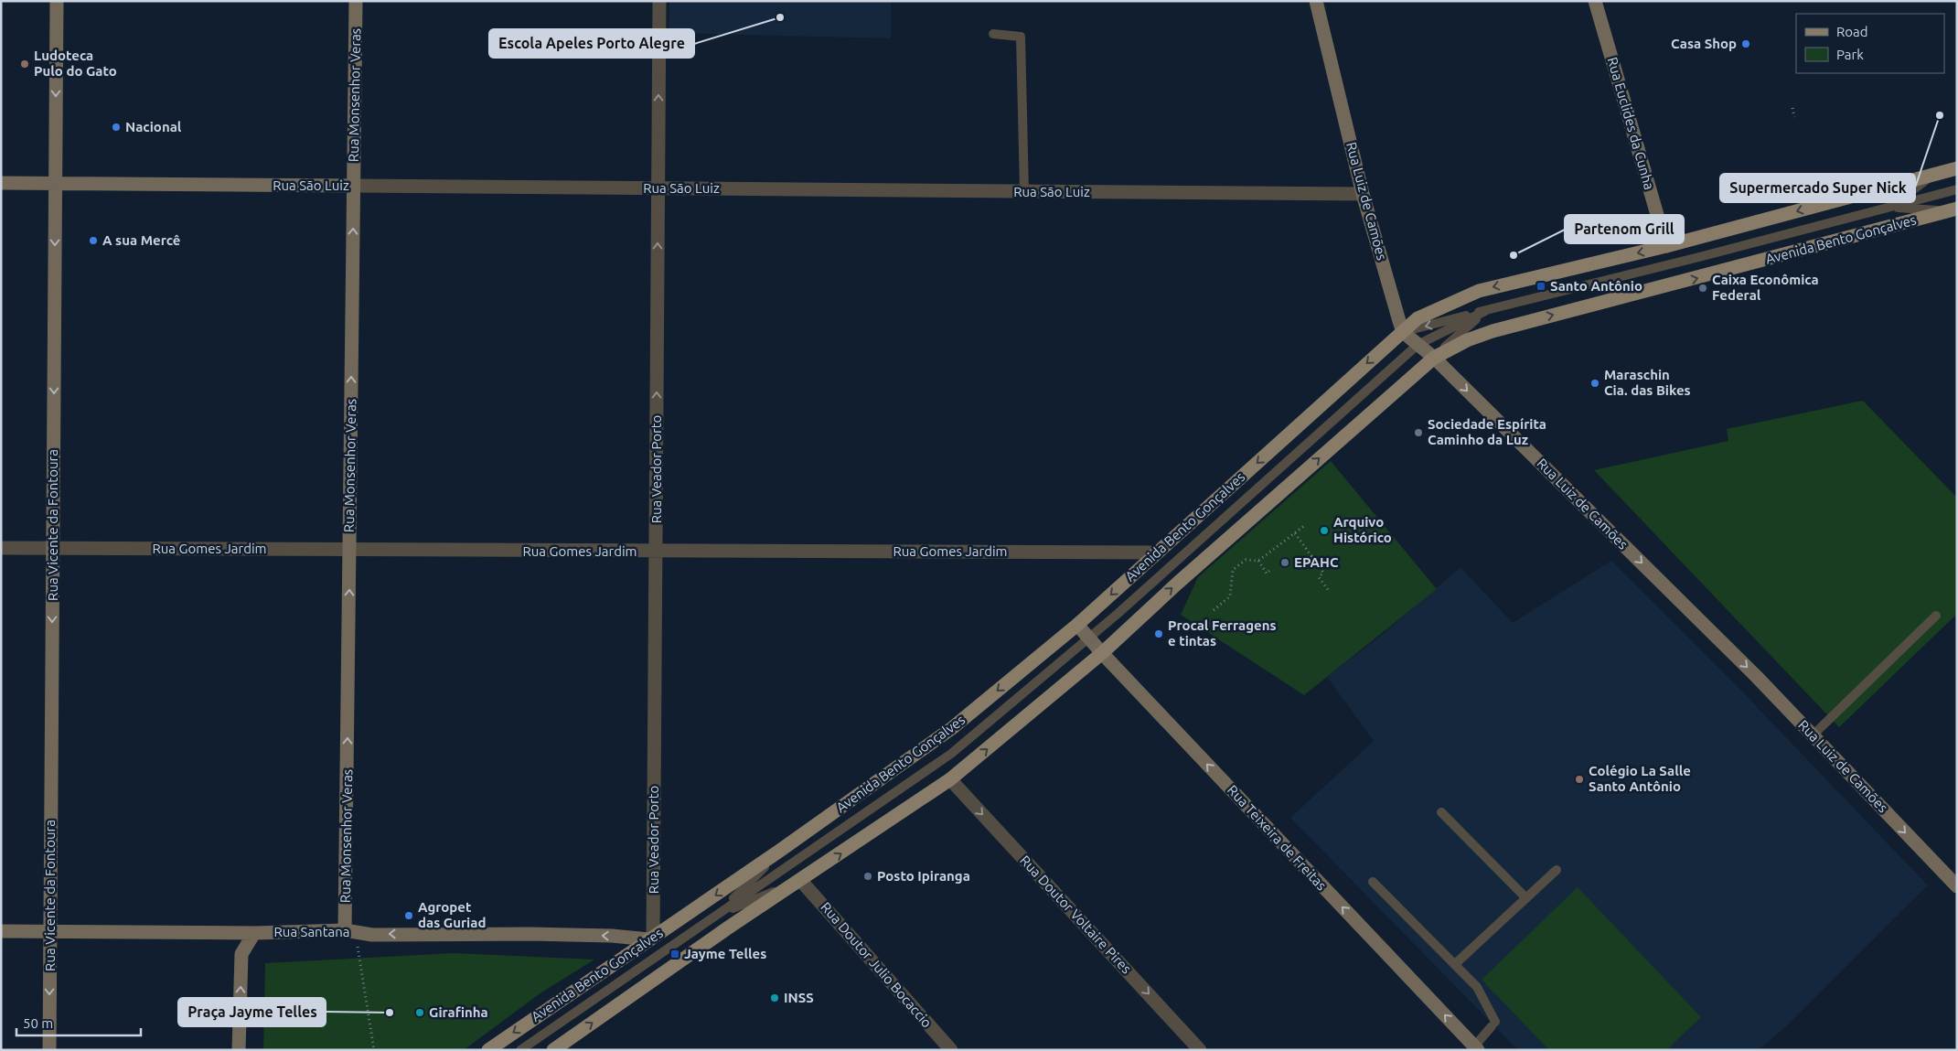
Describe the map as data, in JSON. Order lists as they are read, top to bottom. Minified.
{"streets":{"main road":["Avenida Bento Gonçalves"],"street":["Rua Monsenhor Veras","Rua Euclides da Cunha","Rua São Luiz","Rua Luiz de Camões","Rua Veador Porto","Rua Vicente da Fontoura","Rua Gomes Jardim","Rua Teixeira de Freitas","Rua Doutor Voltaire Pires","Rua Santana","Rua Doutor Julio Bocaccio"]},"crossings":[["Rua Monsenhor Veras","Rua São Luiz"],["Rua Monsenhor Veras","Rua Gomes Jardim"],["Rua Monsenhor Veras","Rua Santana"],["Rua Euclides da Cunha","Avenida Bento Gonçalves"],["Rua São Luiz","Rua Luiz de Camões"],["Rua São Luiz","Rua Veador Porto"],["Rua São Luiz","Rua Vicente da Fontoura"],["Rua Luiz de Camões","Avenida Bento Gonçalves"],["Avenida Bento Gonçalves","Rua Veador Porto"],["Avenida Bento Gonçalves","Rua Gomes Jardim"],["Avenida Bento Gonçalves","Rua Teixeira de Freitas"],["Avenida Bento Gonçalves","Rua Doutor Voltaire Pires"],["Avenida Bento Gonçalves","Rua Santana"],["Avenida Bento Gonçalves","Rua Doutor Julio Bocaccio"],["Rua Veador Porto","Rua Gomes Jardim"],["Rua Veador Porto","Rua Santana"],["Rua Vicente da Fontoura","Rua Gomes Jardim"],["Rua Vicente da Fontoura","Rua Santana"]],"one_way":["Rua Monsenhor Veras","Rua Luiz de Camões","Rua Veador Porto","Rua Vicente da Fontoura","Rua Teixeira de Freitas","Rua Doutor Voltaire Pires","Rua Santana"],"places":{"other":["Escola Apeles Porto Alegre","Casa Shop","Ludoteca Pulo do Gato","Supermercado Super Nick","Nacional","A sua Mercê","Partenom Grill","Caixa Econômica Federal","Maraschin Cia. das Bikes","Sociedade Espírita Caminho da Luz","Arquivo Histórico","EPAHC","Procal Ferragens e tintas","Colégio La Salle Santo Antônio","Posto Ipiranga","Agropet das Guriad","INSS","Praça Jayme Telles","Girafinha"],"transit":["Santo Antônio","Jayme Telles"]},"legend":["Road","Park"],"scale_bar":"50 m"}
